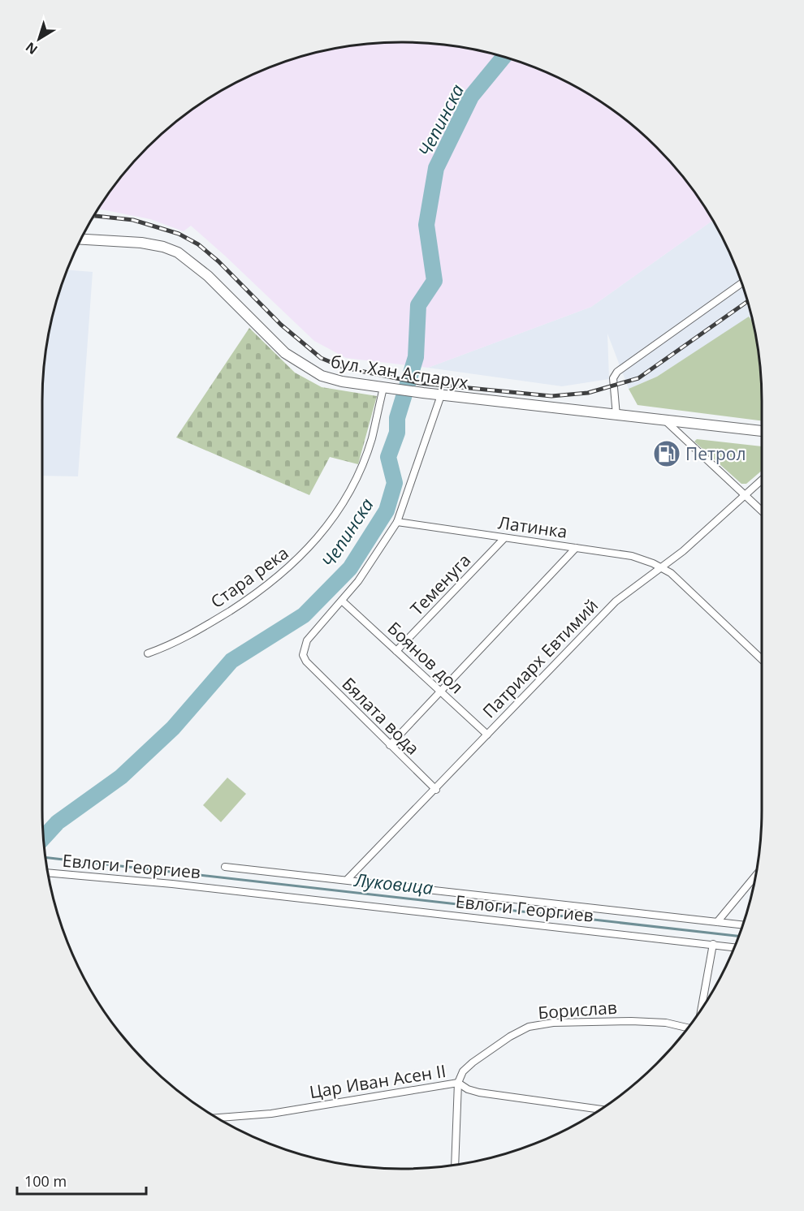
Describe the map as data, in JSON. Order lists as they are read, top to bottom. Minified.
{"streets":{"main road":["бул. Хан Аспарух"],"street":["Латинка","Стара река","Теменуга","Боянов дол","Патриарх Евтимий","Бялата вода","Евлоги Георгиев","Борислав","Цар Иван Асен II"]},"crossings":[["бул. Хан Аспарух","Стара река"],["Латинка","Теменуга"],["Латинка","Патриарх Евтимий"],["Теменуга","Боянов дол"],["Боянов дол","Патриарх Евтимий"],["Боянов дол","Бялата вода"],["Патриарх Евтимий","Бялата вода"],["Патриарх Евтимий","Евлоги Георгиев"],["Борислав","Цар Иван Асен II"]],"water":["Чепинска","Луковица"],"places":{"fuel station":["Петрол"]},"scale_bar":"100 m","north":"bottom left"}
